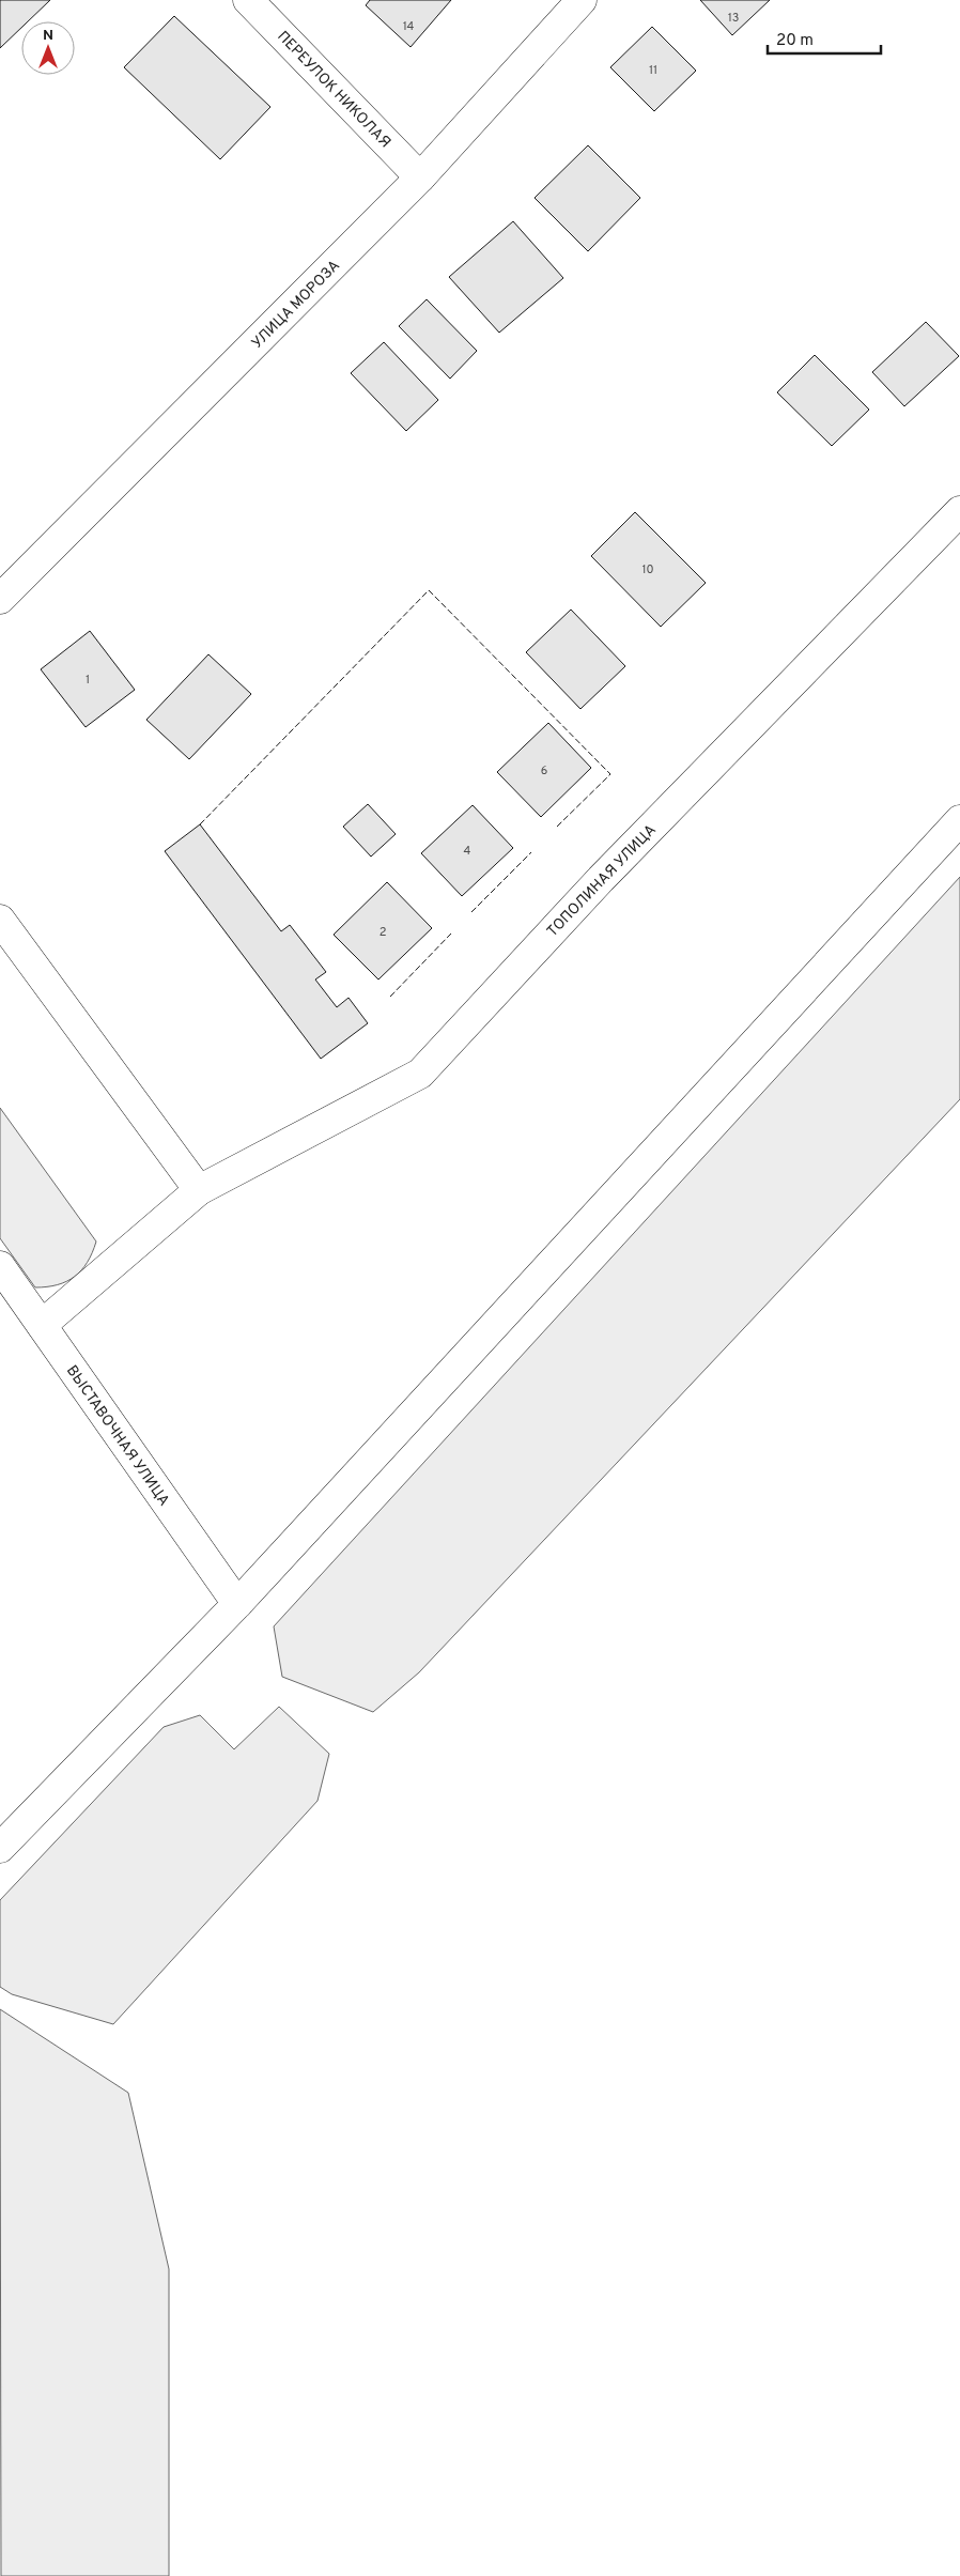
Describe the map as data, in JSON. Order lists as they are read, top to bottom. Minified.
{"streets":{"street":["ПЕРЕУЛОК НИКОЛАЯ","УЛИЦА МОРОЗА","ТОПОЛИНАЯ УЛИЦА","ВЫСТАВОЧНАЯ УЛИЦА"]},"crossings":[["ПЕРЕУЛОК НИКОЛАЯ","УЛИЦА МОРОЗА"],["ТОПОЛИНАЯ УЛИЦА","ВЫСТАВОЧНАЯ УЛИЦА"]],"house_numbers":["13","14","11","10","1","6","4","2"],"scale_bar":"20 m","north":"top"}
